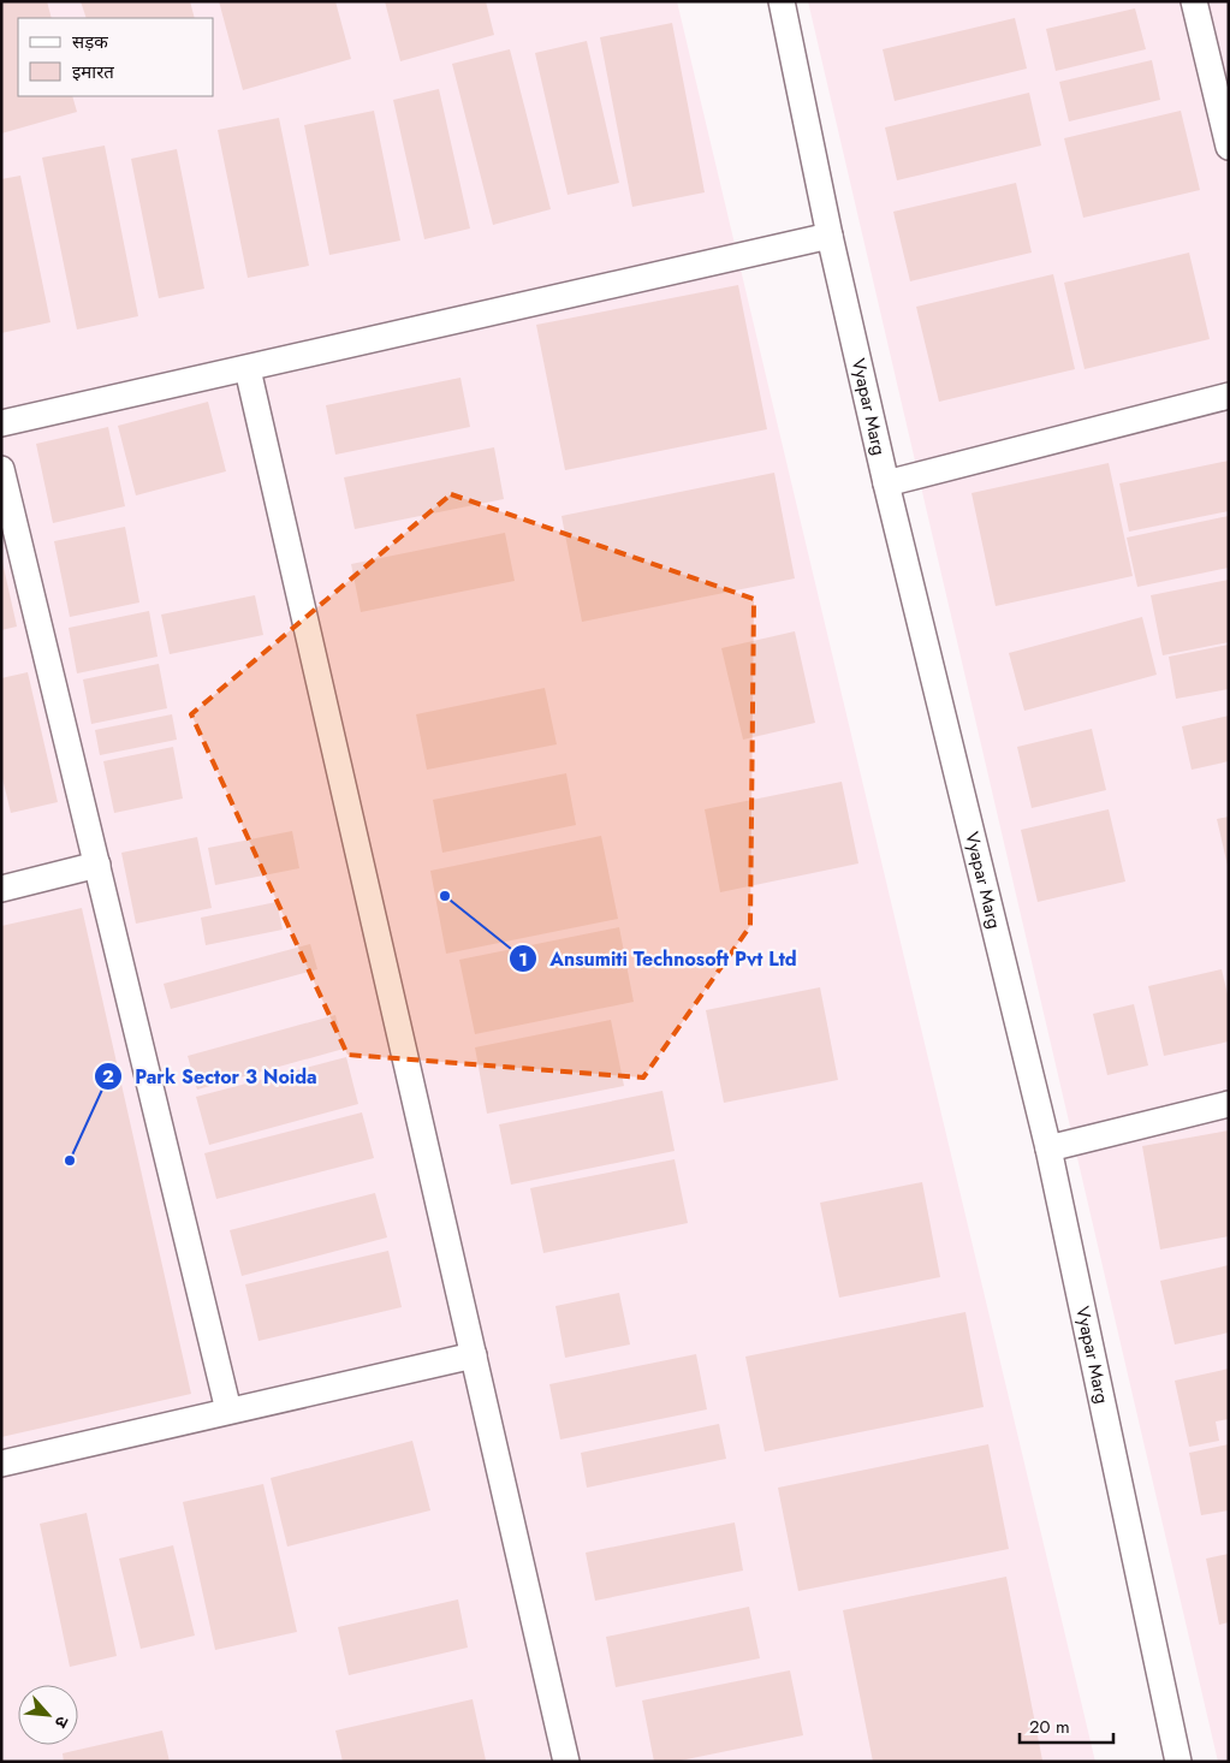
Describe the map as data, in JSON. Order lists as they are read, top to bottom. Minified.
{"streets":{"street":["Vyapar Marg"]},"places":["Ansumiti Technosoft Pvt Ltd","Park Sector 3 Noida"],"legend":["सड़क","इमारत"],"scale_bar":"20 m","north":"bottom right"}
